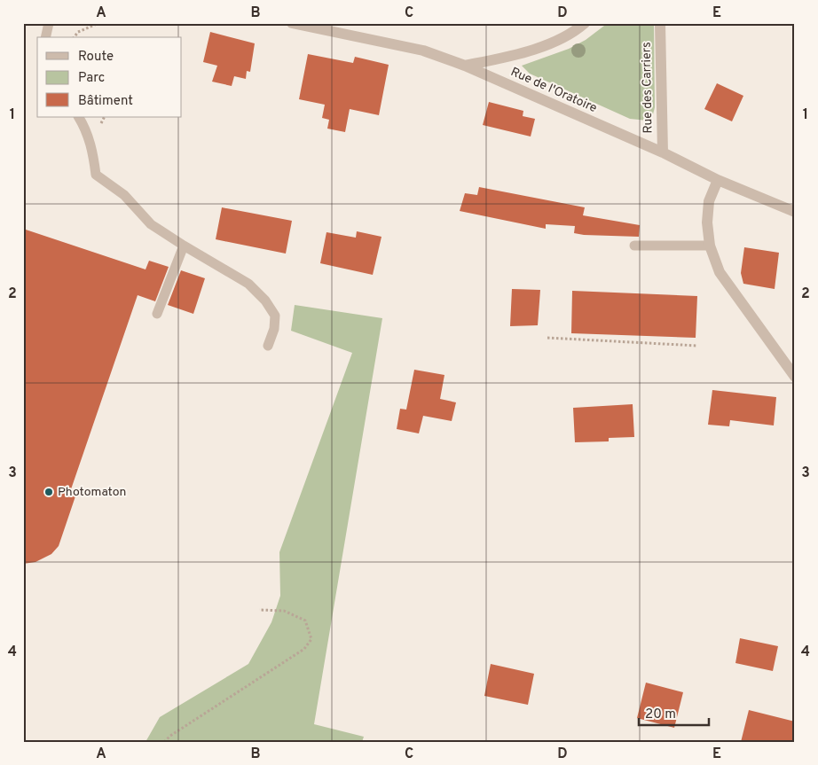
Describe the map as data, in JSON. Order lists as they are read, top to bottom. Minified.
{"streets":{"street":["Rue des Carriers","Rue de l'Oratoire"]},"crossings":[["Rue des Carriers","Rue de l'Oratoire"]],"places":["Photomaton"],"legend":["Route","Parc","Bâtiment"],"scale_bar":"20 m","grid":{"columns":["A","B","C","D","E"],"rows":["1","2","3","4"]}}
